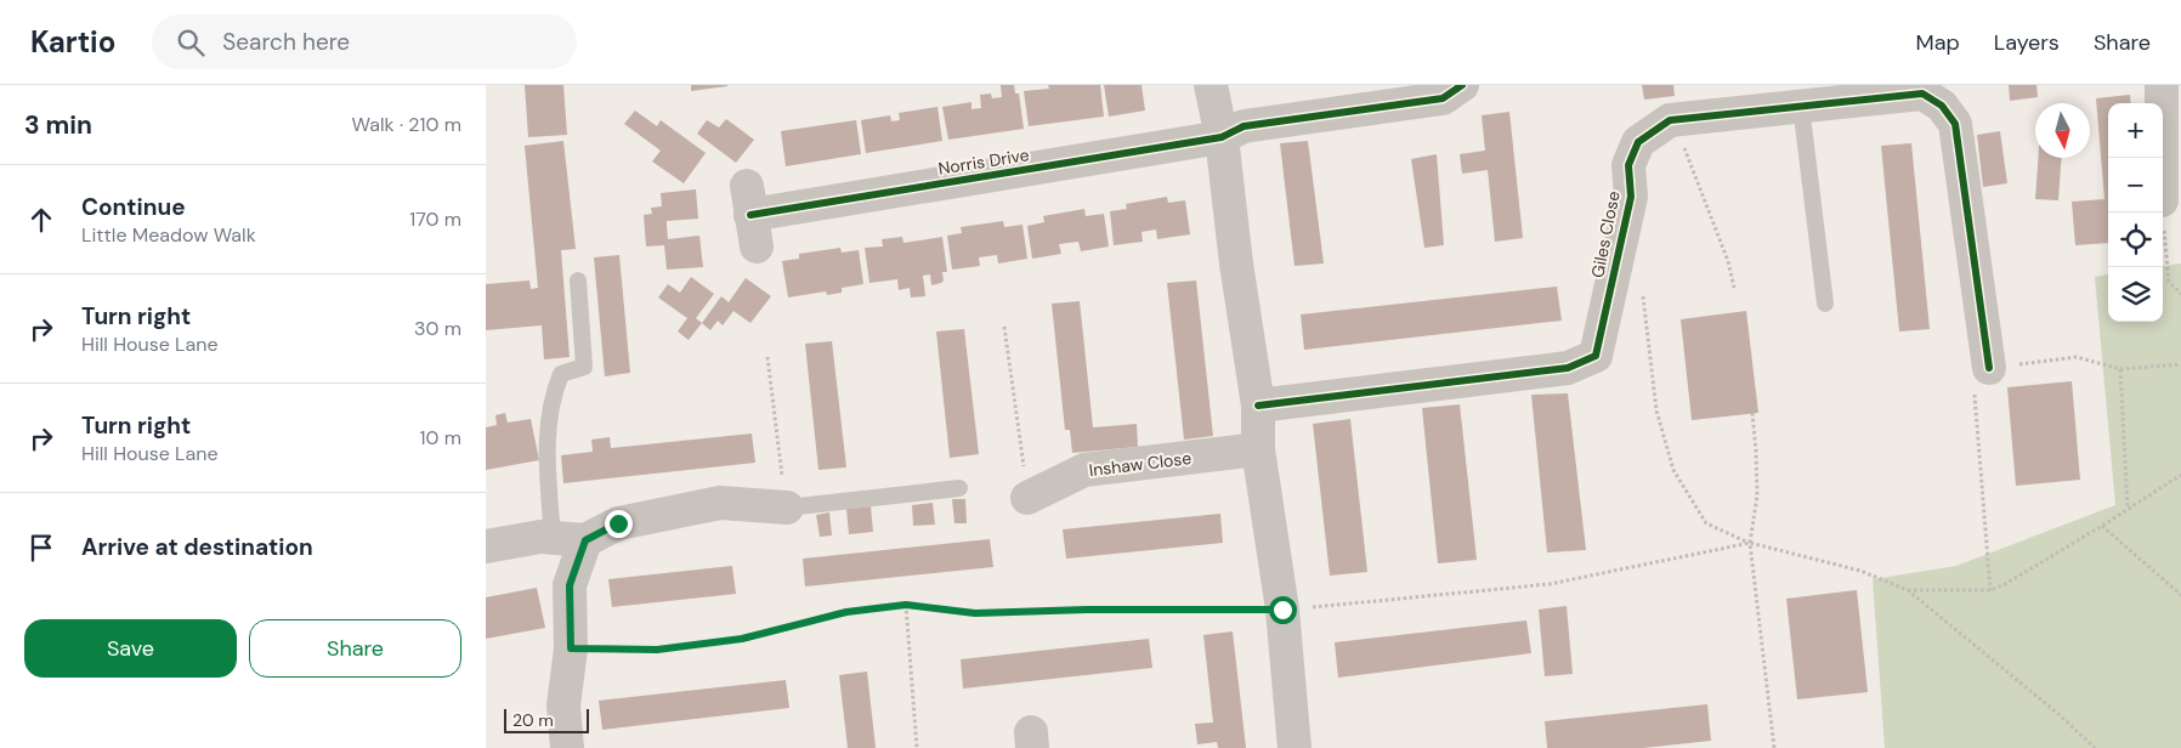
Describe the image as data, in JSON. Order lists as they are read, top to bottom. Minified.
{"streets":{"street":["Norris Drive","Giles Close","Inshaw Close"]},"scale_bar":"20 m","north":"bottom","page":{"header":"Kartio","search":"Search here","nav":["Map","Layers","Share"],"heading":["3 min","Walk · 210 m"],"map_buttons":["+","−"],"list":[["Continue","Little Meadow Walk","170 m"],["Turn right","Hill House Lane","30 m"],["Turn right","Hill House Lane","10 m"],"Arrive at destination"],"buttons":["Save","Share"],"scale":"20 m"}}
